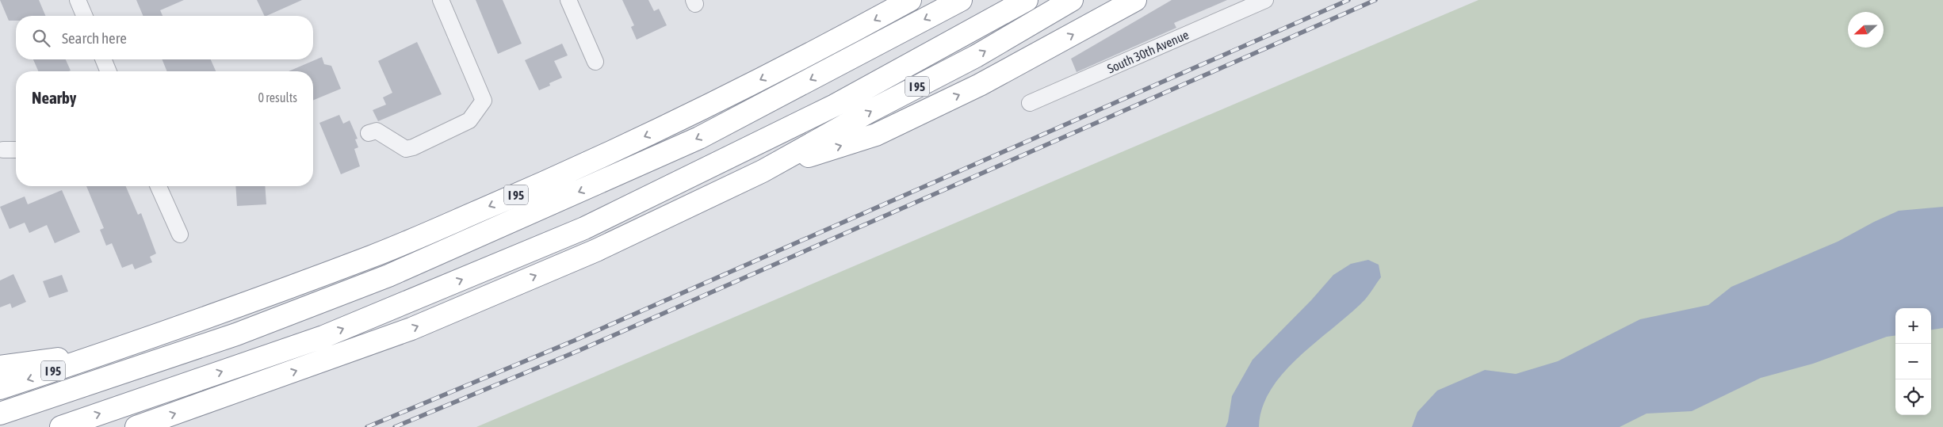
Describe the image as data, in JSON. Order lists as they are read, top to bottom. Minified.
{"streets":{"highway":["I 95"],"street":["South 30th Avenue"]},"north":"left","page":{"search":"Search here","heading":["Nearby","0 results"],"map_buttons":["+","−"]}}
